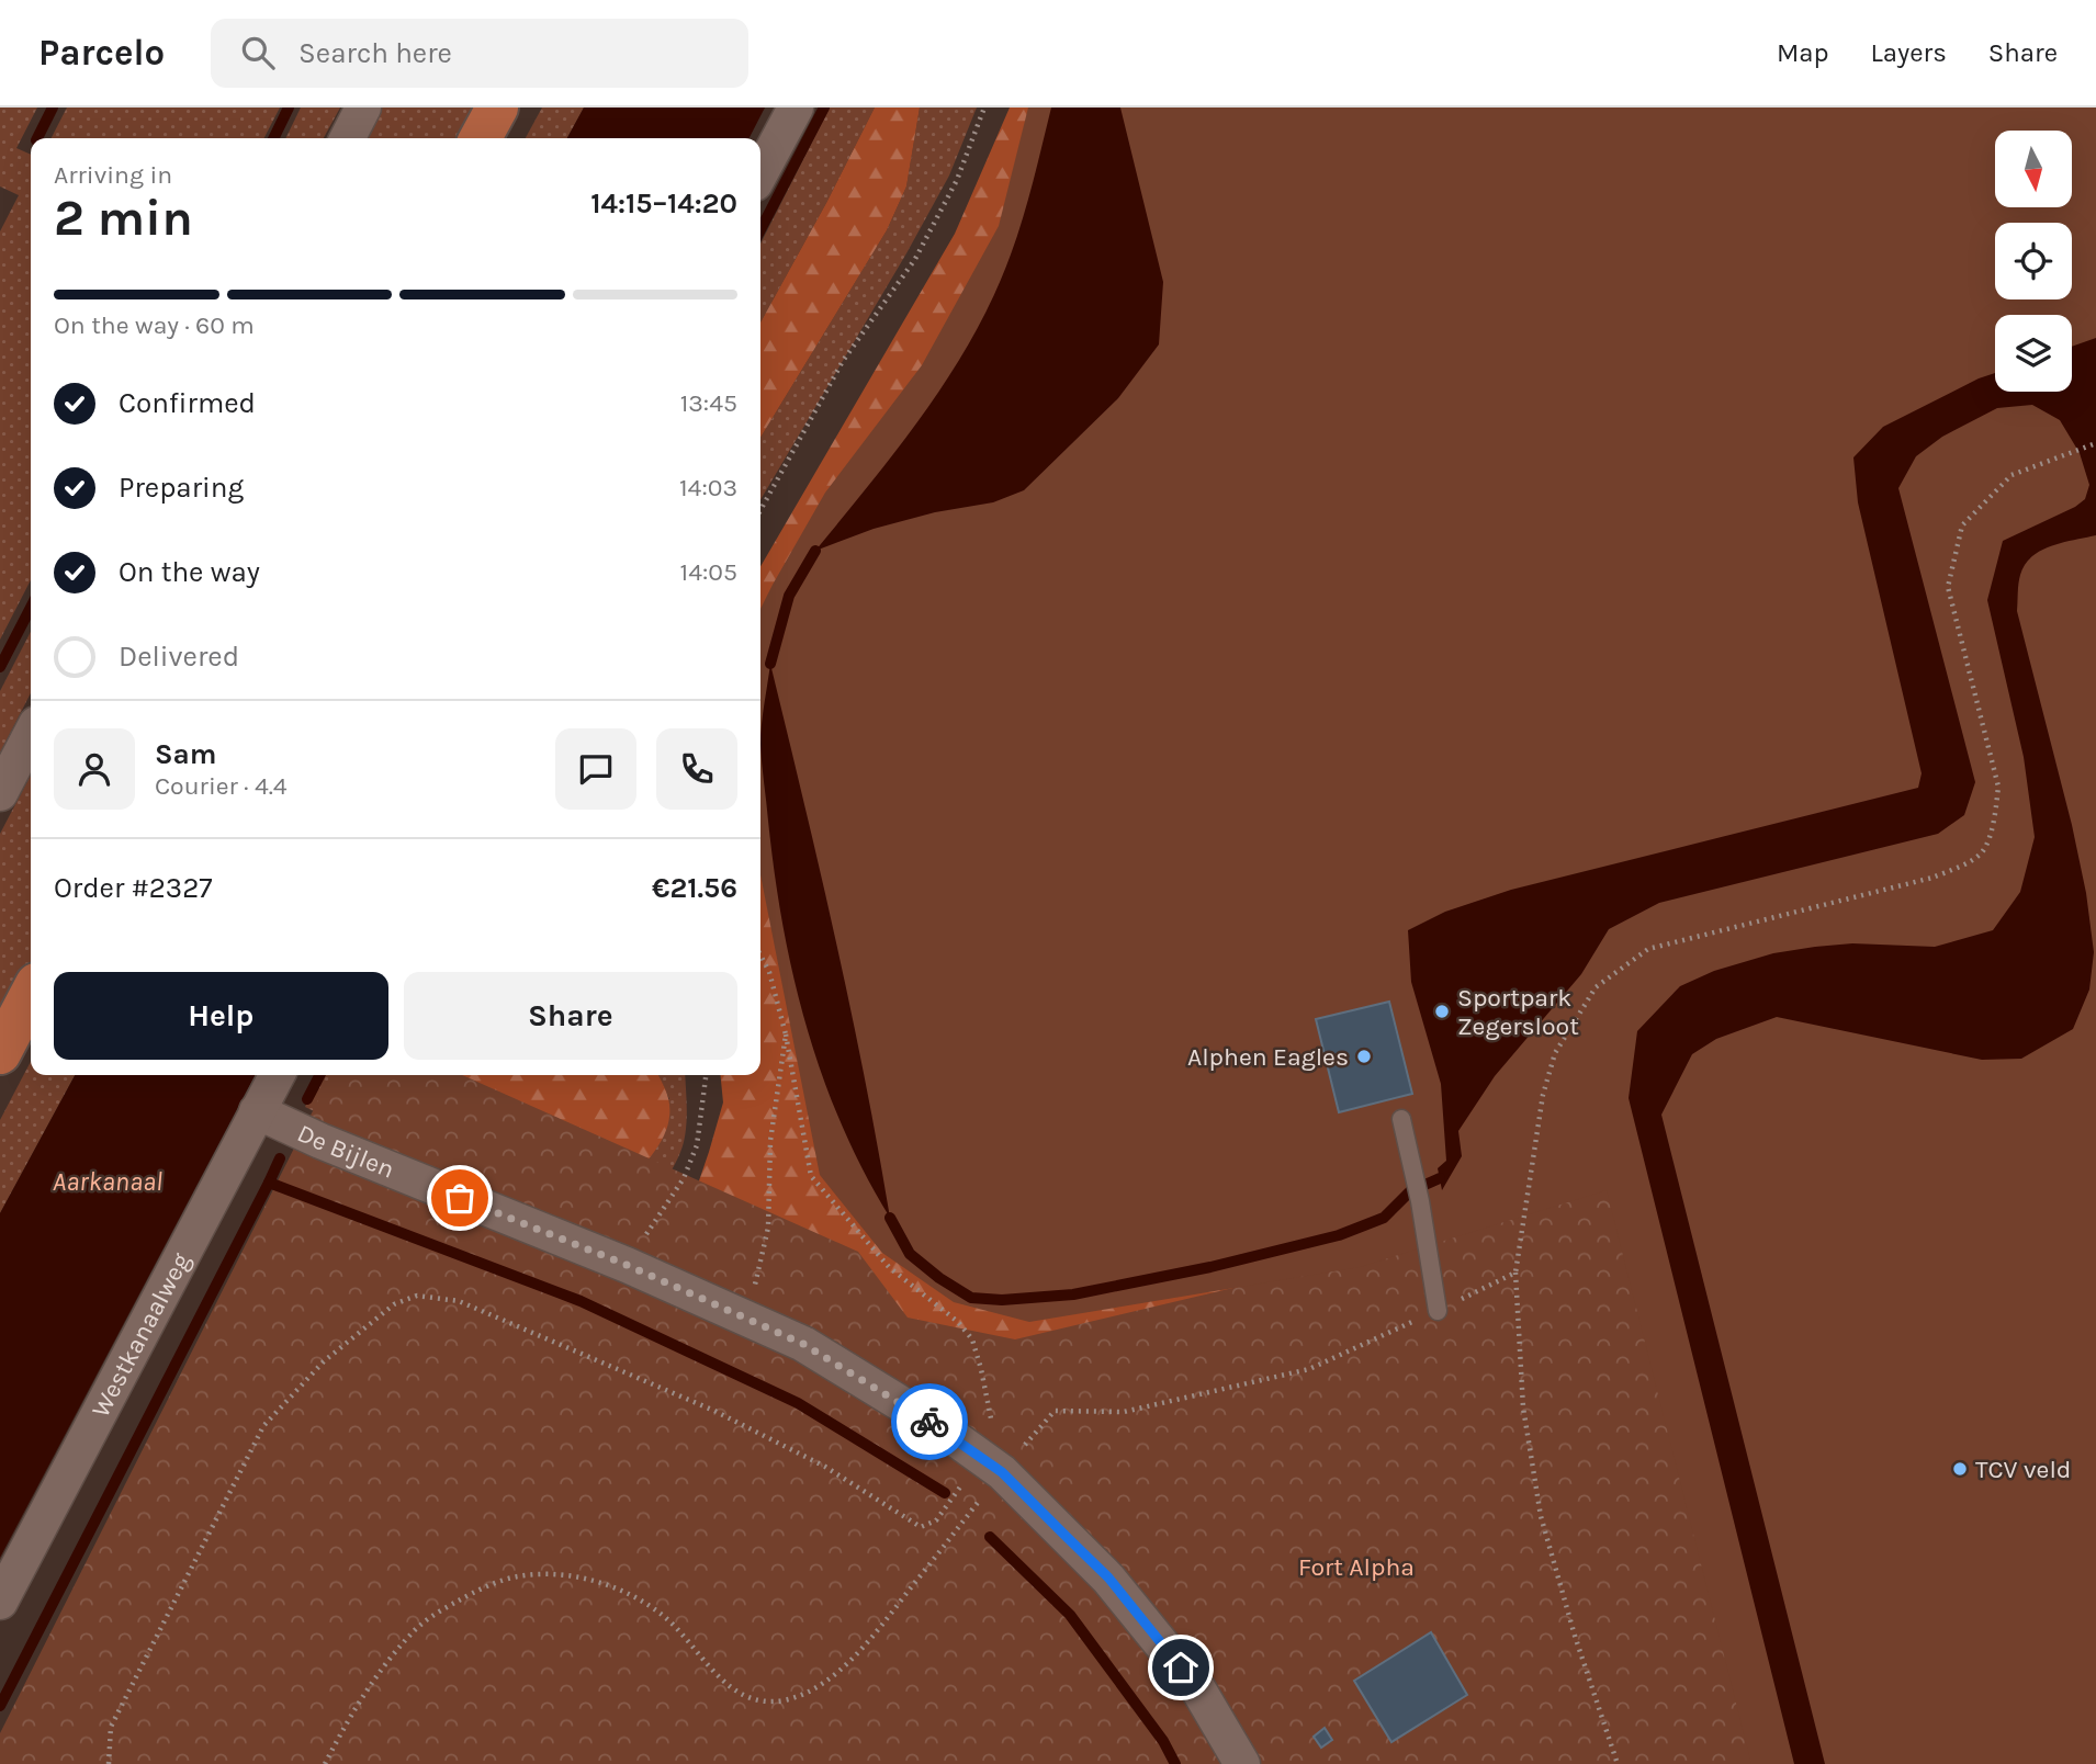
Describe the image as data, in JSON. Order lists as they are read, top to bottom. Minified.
{"streets":{"street":["De Bijlen","Westkanaalweg"]},"crossings":[["De Bijlen","Westkanaalweg"]],"water":["Aarkanaal"],"parks":["Fort Alpha"],"places":["Sportpark Zegersloot","Alphen Eagles","TCV veld"],"north":"bottom","page":{"header":"Parcelo","search":"Search here","nav":["Map","Layers","Share"],"heading":["2 min","Arriving in","14:15–14:20"],"panel":["Sam","Courier · 4.4","Order #2327","€21.56"],"bar":"On the way · 60 m","list":[["Confirmed","13:45"],["Preparing","14:03"],["On the way","14:05"],"Delivered"],"buttons":["Help","Share"]}}
